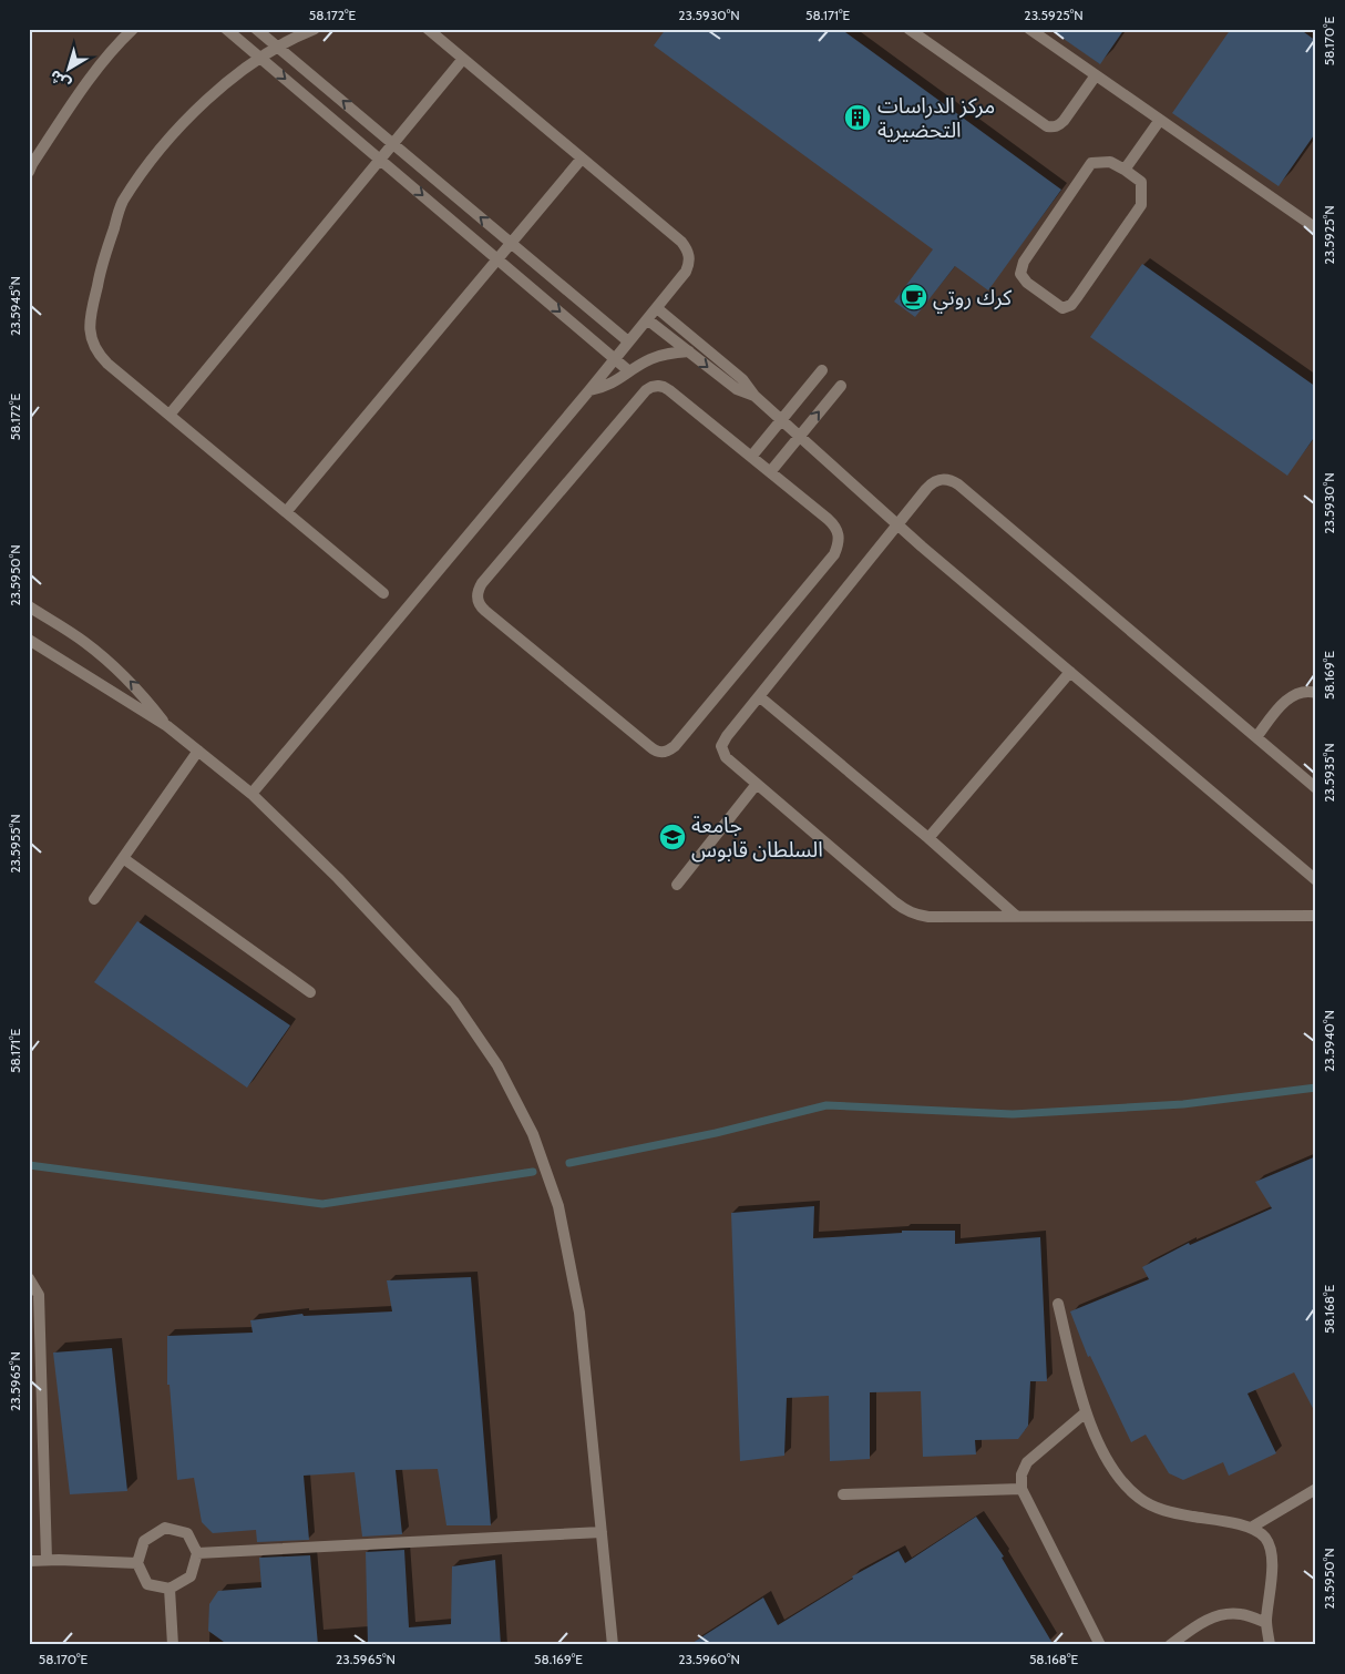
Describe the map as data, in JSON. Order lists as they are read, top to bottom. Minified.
{"places":{"building":["مركز الدراسات التحضيرية"],"cafe":["كرك روتي"],"school or university":["جامعة السلطان قابوس"]},"north":"bottom left","coordinates":["58.172°E","23.5930°N","58.171°E","23.5925°N","58.170°E","23.5945°N","23.5950°N","58.169°E","23.5935°N","23.5955°N","23.5940°N","58.168°E","23.5965°N","23.5960°N"]}
